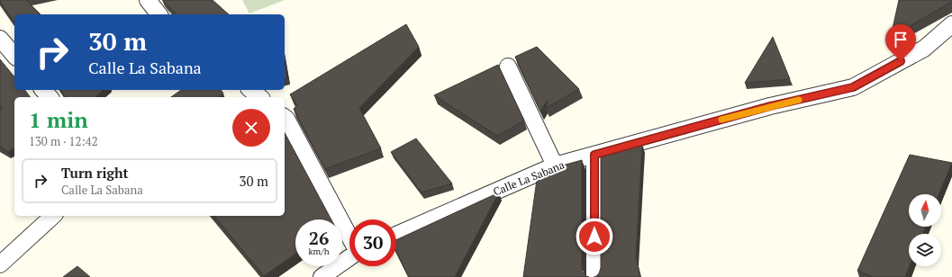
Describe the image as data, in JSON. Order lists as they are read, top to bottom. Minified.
{"streets":{"street":["Calle La Sabana"]},"north":"top","page":{"turn":["30 m","Calle La Sabana"],"heading":["1 min","130 m · 12:42"],"list":[{"name":"Turn right","note":"Calle La Sabana","value":"30 m"}],"speed":"26 km/h","limit":"30"}}
